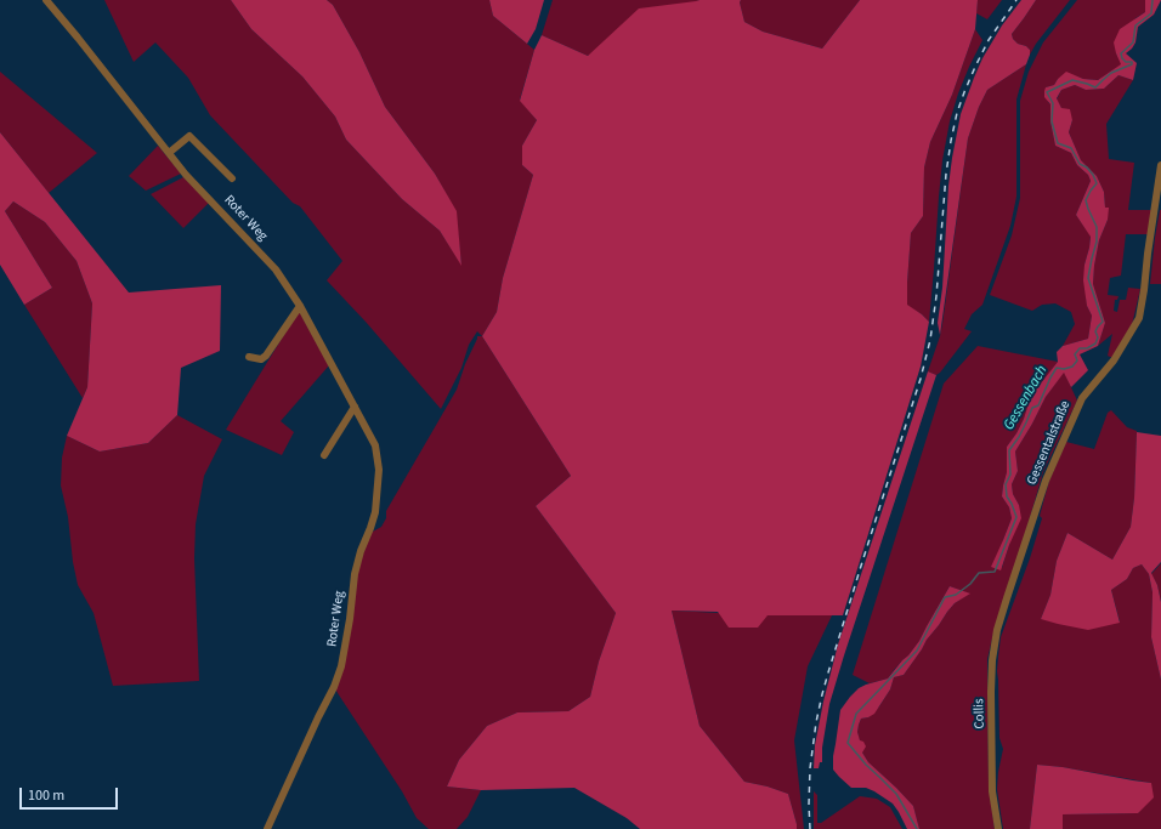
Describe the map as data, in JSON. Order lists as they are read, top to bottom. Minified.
{"streets":{"street":["Roter Weg","Gessentalstraße","Collis"]},"crossings":[["Gessentalstraße","Collis"]],"water":["Gessenbach"],"scale_bar":"100 m"}
